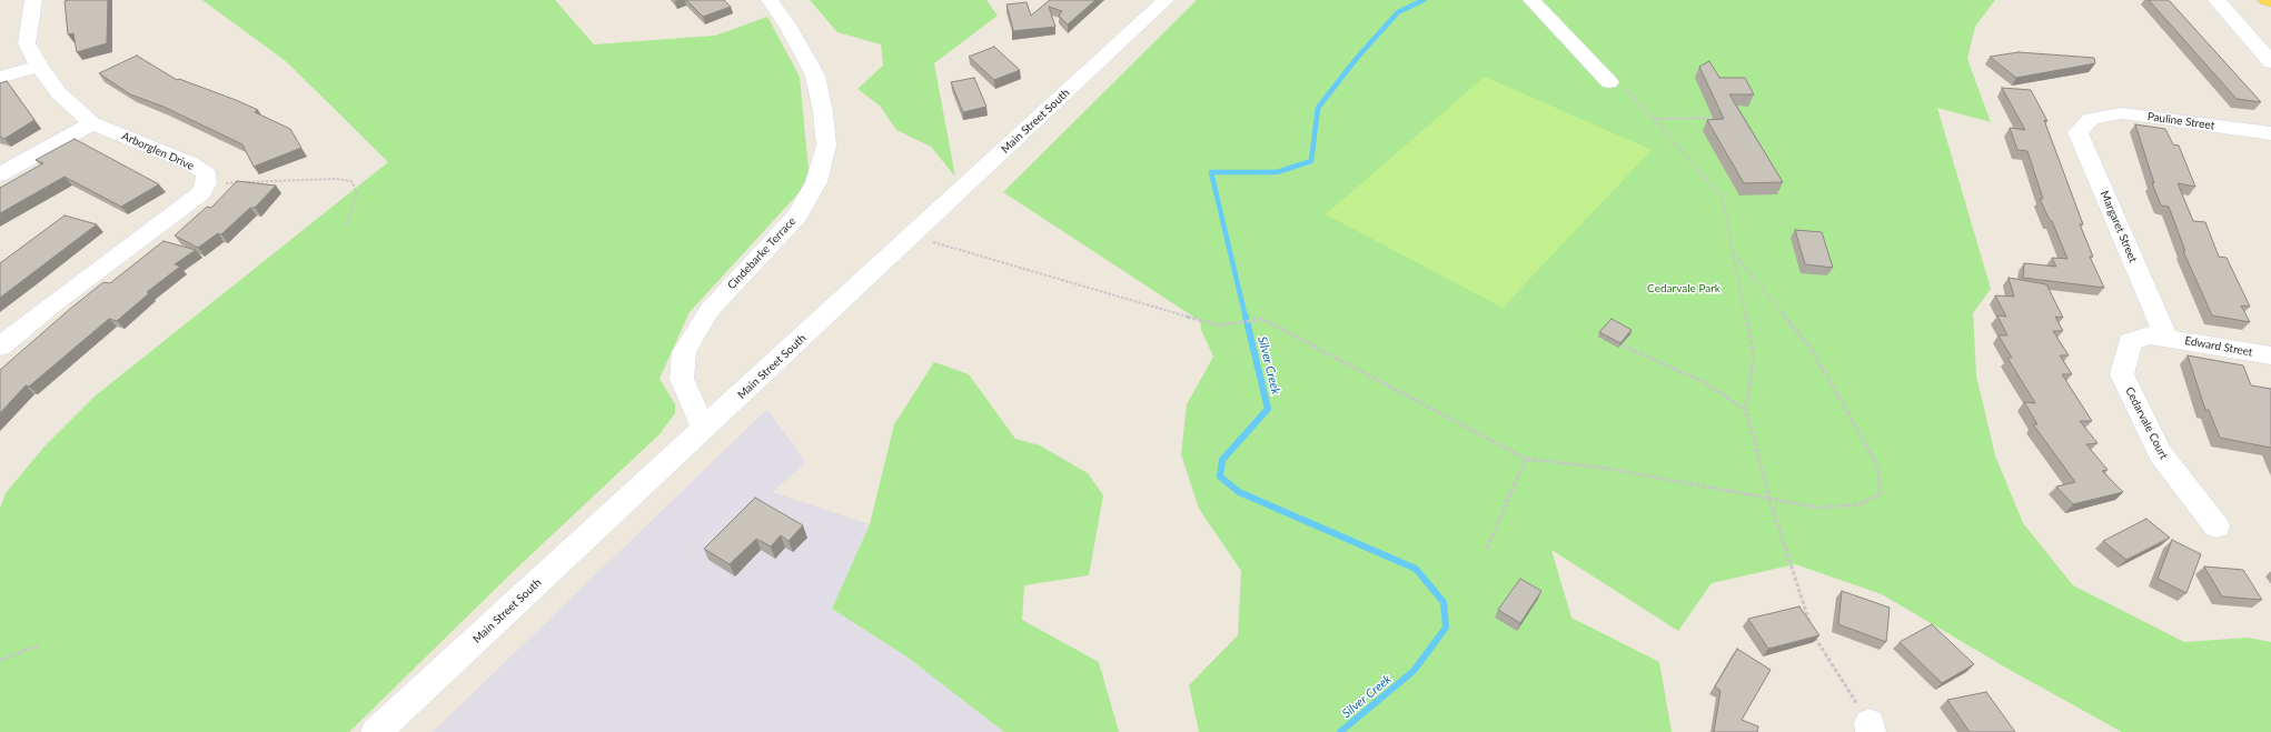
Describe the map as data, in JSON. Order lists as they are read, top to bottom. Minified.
{"streets":{"street":["Main Street South","Pauline Street","Arborglen Drive","Margaret Street","Cindebarke Terrace","Edward Street","Cedarvale Court"]},"crossings":[["Main Street South","Cindebarke Terrace"],["Pauline Street","Margaret Street"],["Margaret Street","Edward Street"],["Margaret Street","Cedarvale Court"],["Edward Street","Cedarvale Court"]],"water":["Silver Creek"],"parks":["Cedarvale Park"]}
